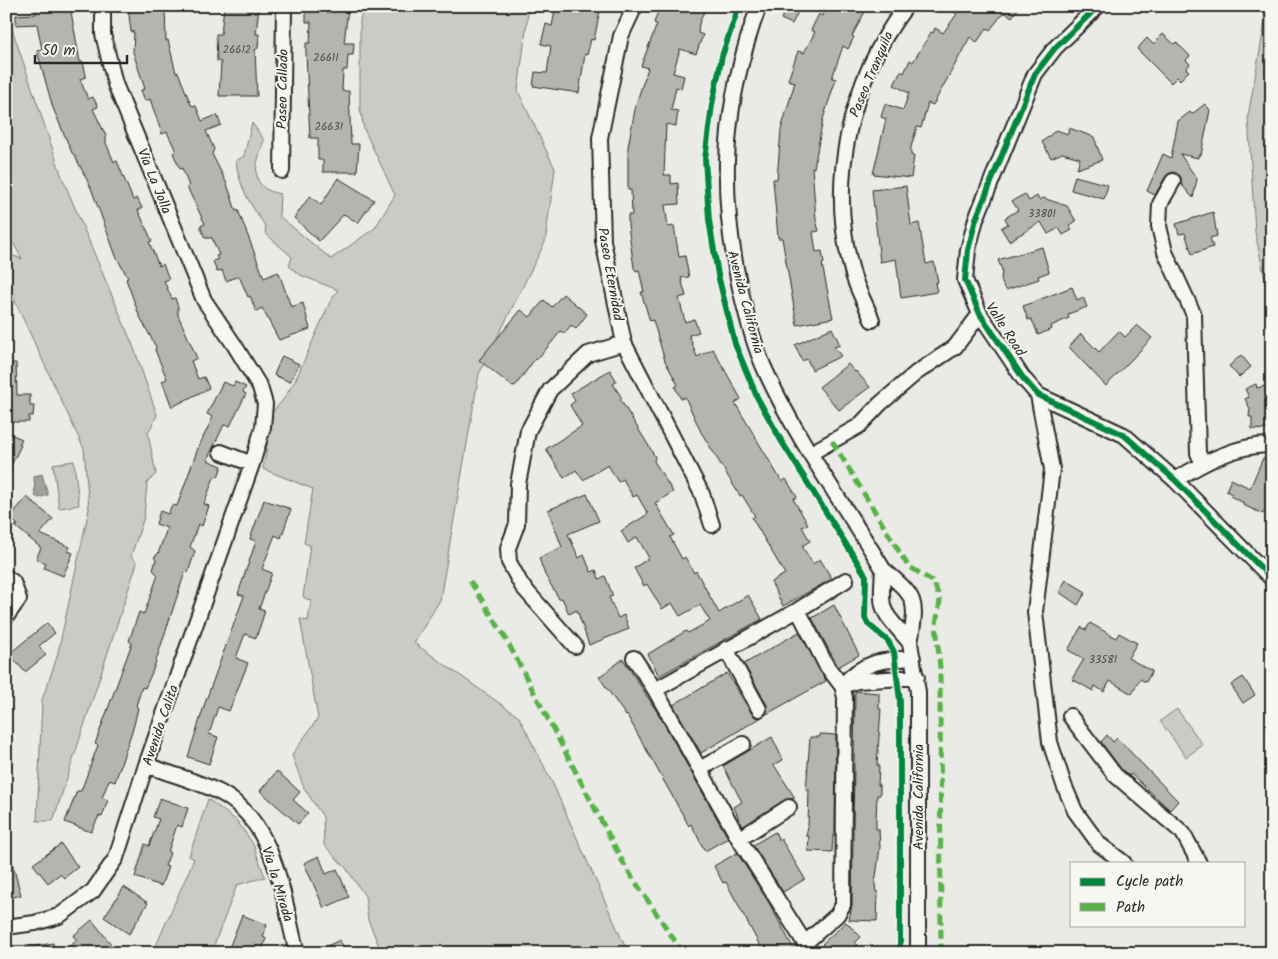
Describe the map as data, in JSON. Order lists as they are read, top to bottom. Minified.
{"streets":{"street":["Paseo Tranquila","Paseo Callado","Via La Jolla","Paseo Eternidad","Avenida California","Valle Road","Avenida Calita","Via la Mirada"]},"crossings":[["Via La Jolla","Avenida Calita"],["Avenida Calita","Via la Mirada"]],"house_numbers":["26612","26611","26631","33801","33581"],"legend":["Cycle path","Path"],"scale_bar":"50 m"}
